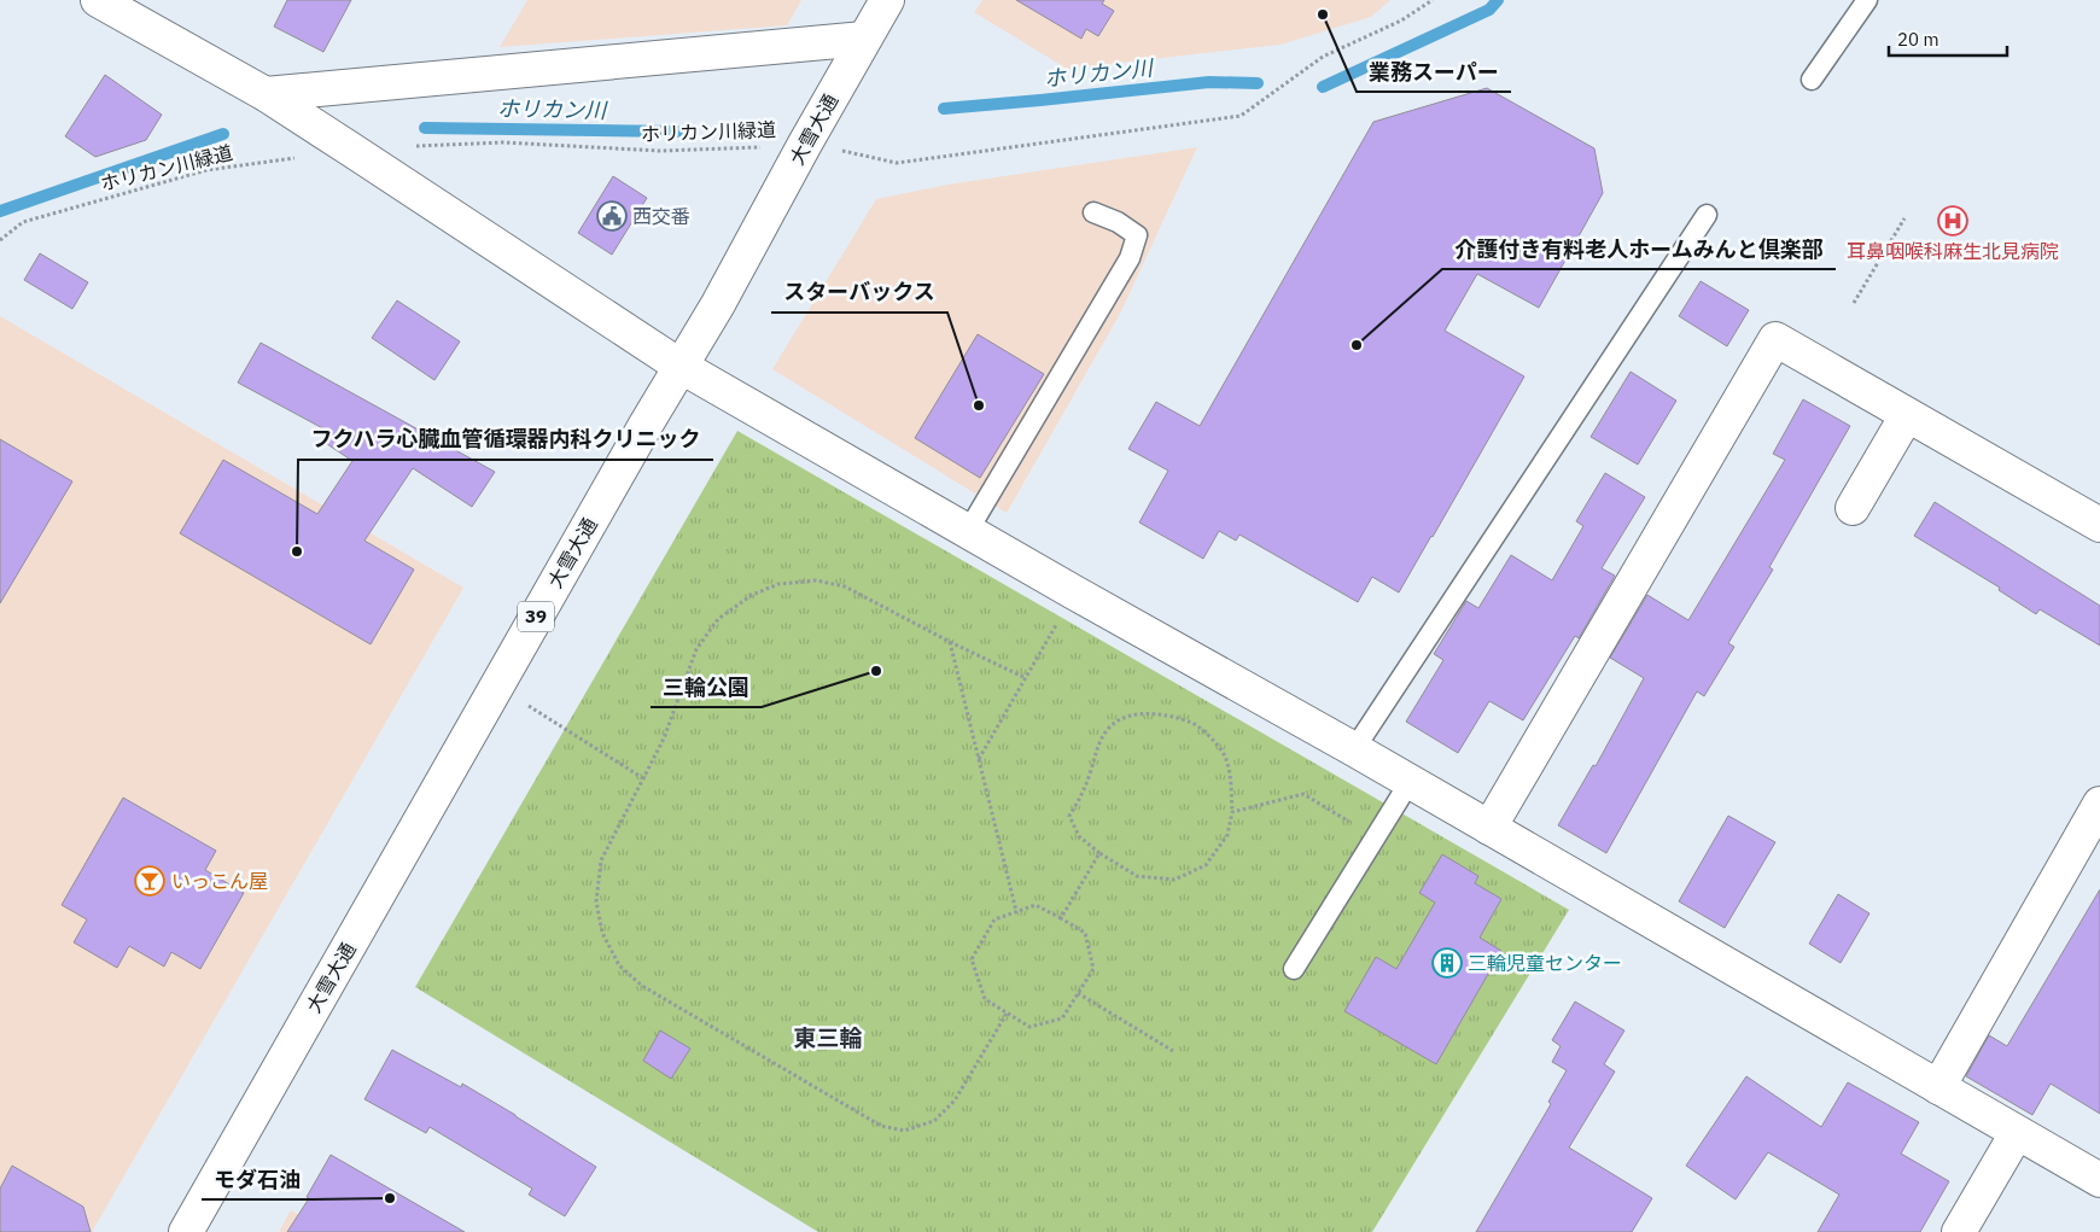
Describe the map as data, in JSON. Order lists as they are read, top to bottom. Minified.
{"streets":{"main road":["大雪大通","39"],"path":["ホリカン川緑道"]},"crossings":[["大雪大通","ホリカン川緑道"]],"districts":["東三輪"],"water":["ホリカン川"],"places":{"other":["業務スーパー","介護付き有料老人ホームみんと倶楽部","スターバックス","フクハラ心臓血管循環器内科クリニック","三輪公園","モダ石油"],"public building":["西交番"],"hospital":["耳鼻咽喉科麻生北見病院"],"bar":["いっこん屋"],"building":["三輪児童センター"]},"scale_bar":"20 m"}
